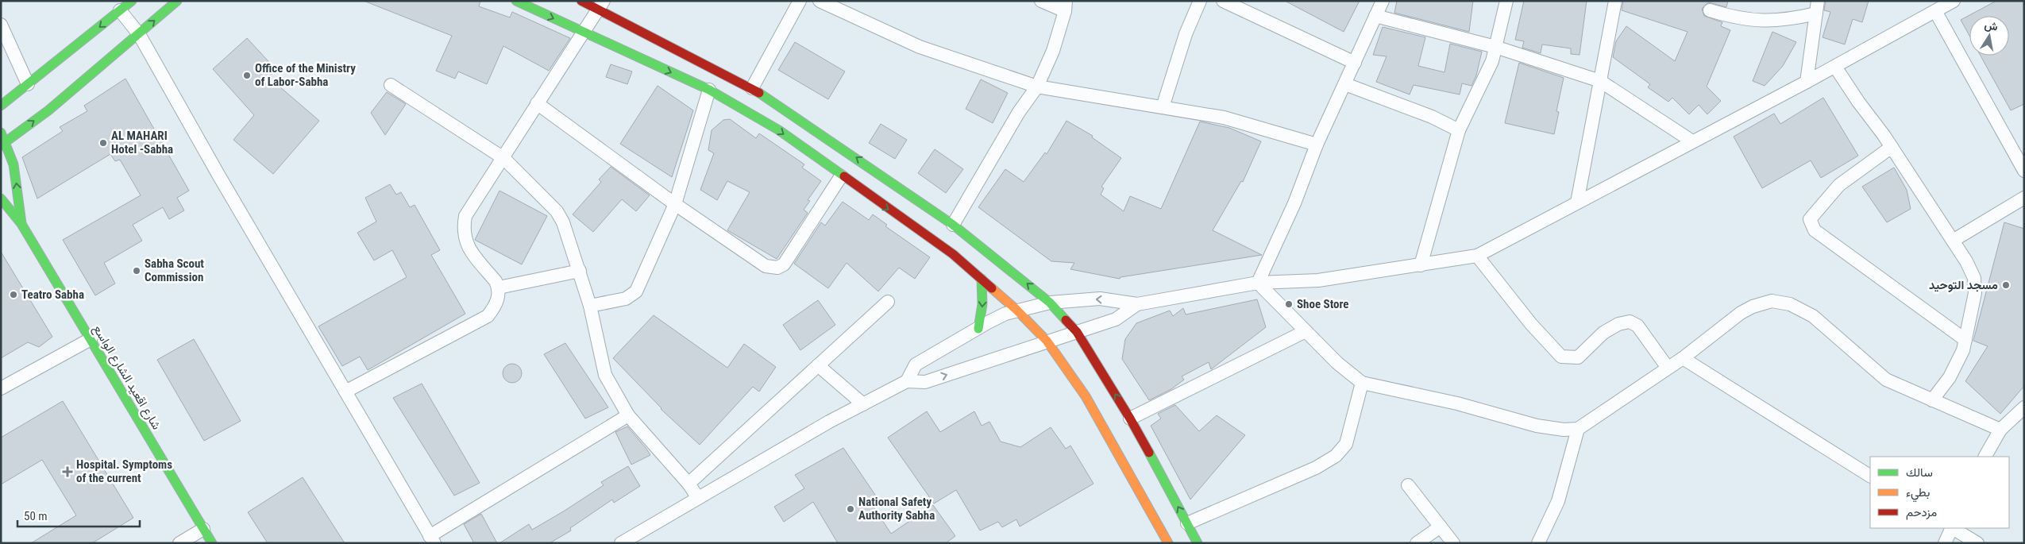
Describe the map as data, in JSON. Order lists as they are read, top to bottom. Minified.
{"streets":{"main road":["شارع اقعيد الشارع الواسع"]},"places":{"other":["Office of the Ministry of Labor-Sabha","AL MAHARI Hotel -Sabha","Sabha Scout Commission","مسجد التوحيد","Teatro Sabha","Shoe Store","National Safety Authority Sabha"],"health":["Hospital. Symptoms of the current"]},"legend":["سالك","بطيء","مزدحم"],"scale_bar":"50 m","north":"top"}
